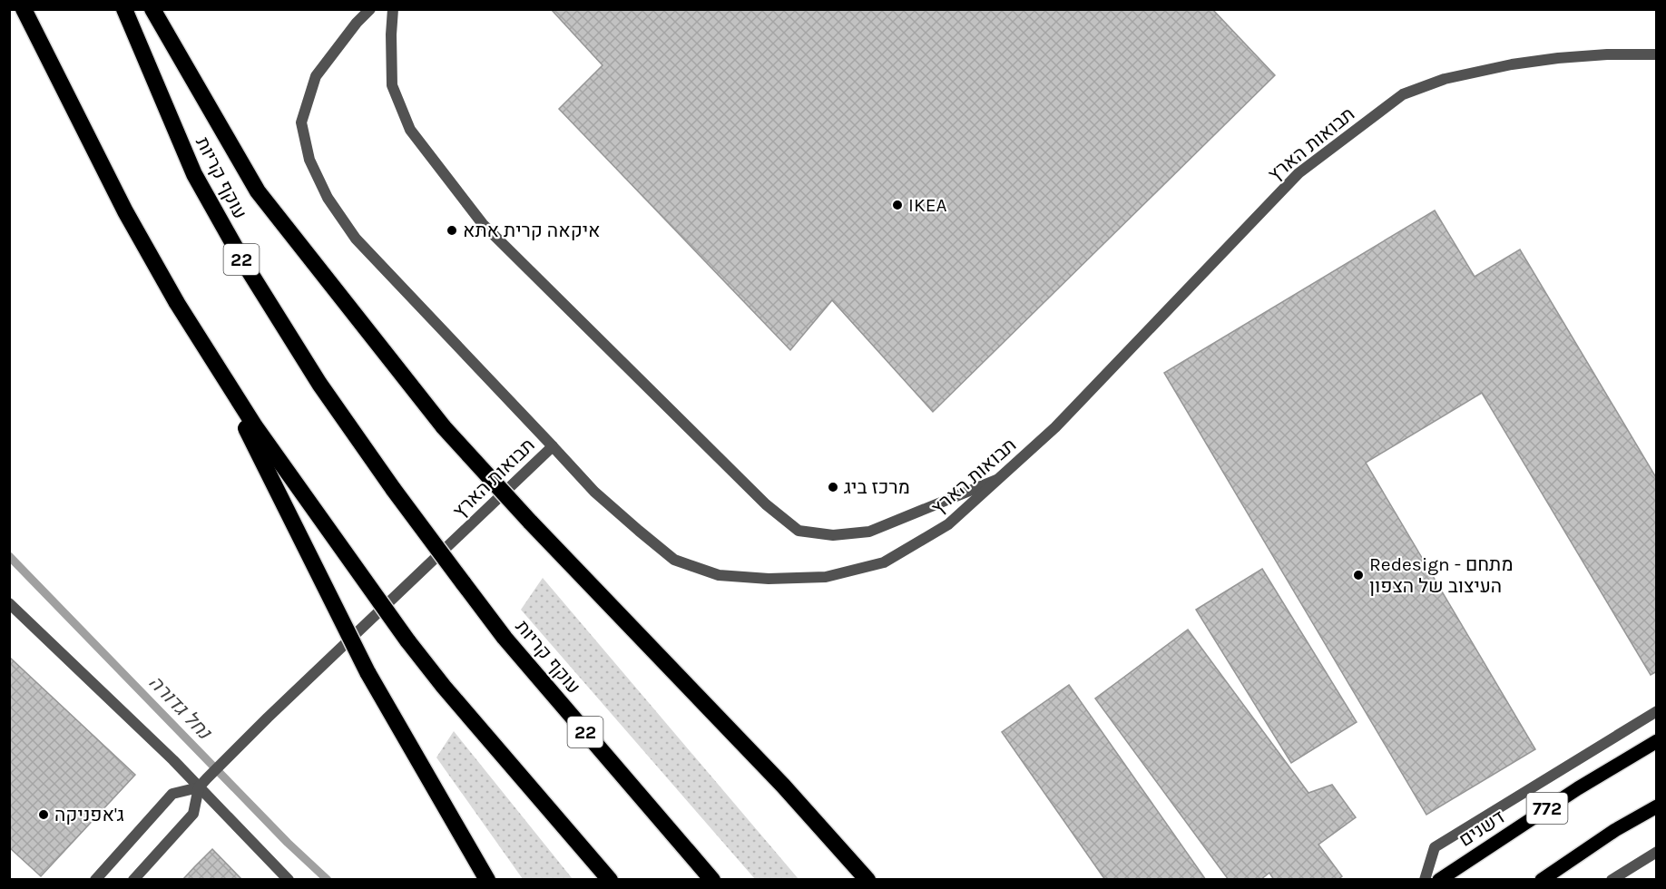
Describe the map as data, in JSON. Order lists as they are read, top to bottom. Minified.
{"streets":{"highway":["עוקף קריות","22"],"main road":["772","דשנים"],"street":["תבואות הארץ"]},"water":["נחל גדורה"],"places":["IKEA","איקאה קרית אתא","מרכז ביג","Redesign - מתחם העיצוב של הצפון","ג'אפניקה"]}
